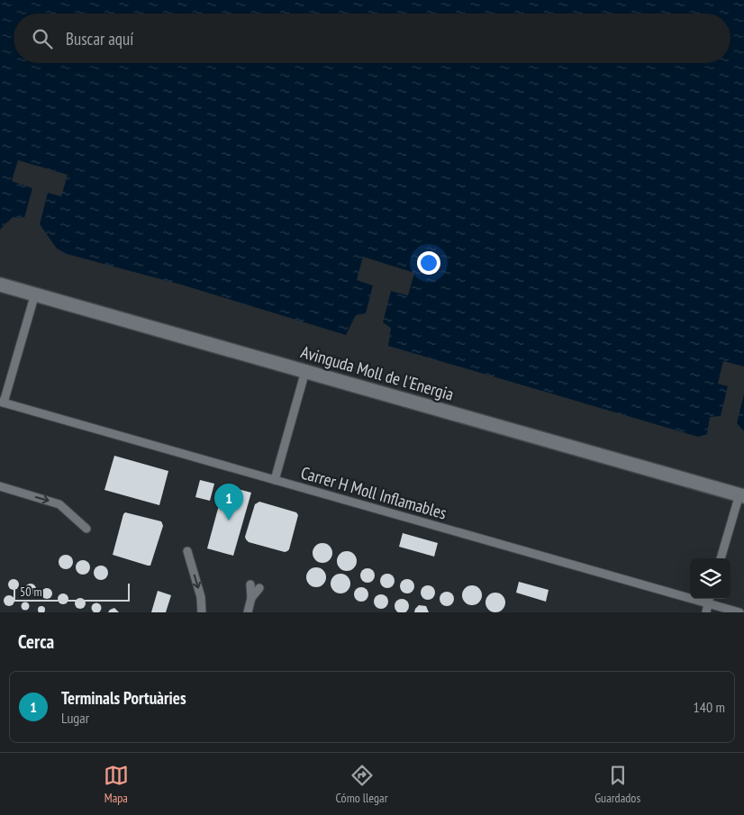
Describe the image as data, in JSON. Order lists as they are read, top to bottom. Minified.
{"streets":{"street":["Avinguda Moll de l'Energia"],"lane":["Carrer H Moll Inflamables"]},"scale_bar":"50 m","page":{"search":"Buscar aquí","pins":"1","scale":"50 m","heading":"Cerca","list":[{"mark":"1","name":"Terminals Portuàries","note":"Lugar","value":"140 m"}],"nav":["Mapa","Cómo llegar","Guardados"]}}
